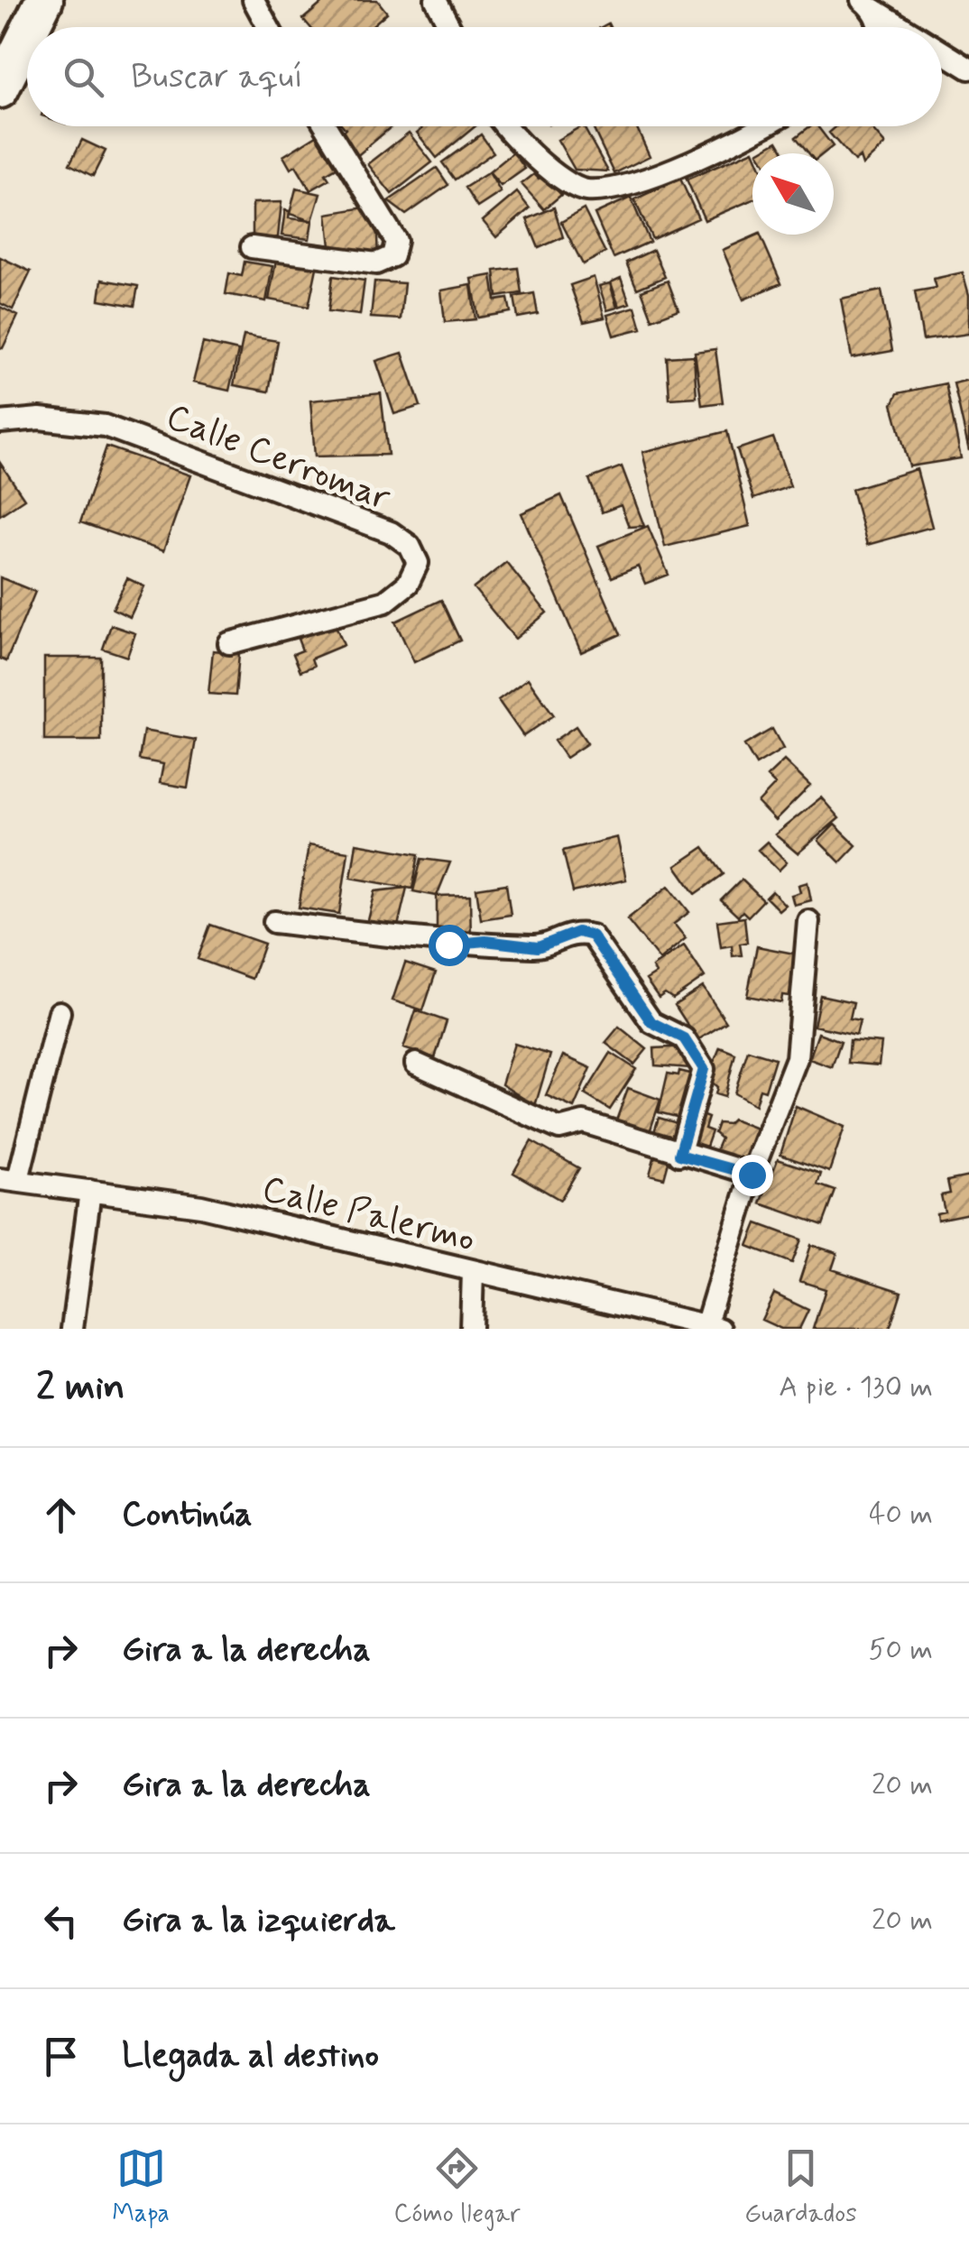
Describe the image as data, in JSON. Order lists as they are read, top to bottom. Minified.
{"streets":{"street":["Calle Cerromar","Calle Palermo"]},"north":"top left","page":{"search":"Buscar aquí","heading":["2 min","A pie · 130 m"],"list":[["Continúa","40 m"],["Gira a la derecha","50 m"],["Gira a la derecha","20 m"],["Gira a la izquierda","20 m"],"Llegada al destino"],"nav":["Mapa","Cómo llegar","Guardados"]}}
